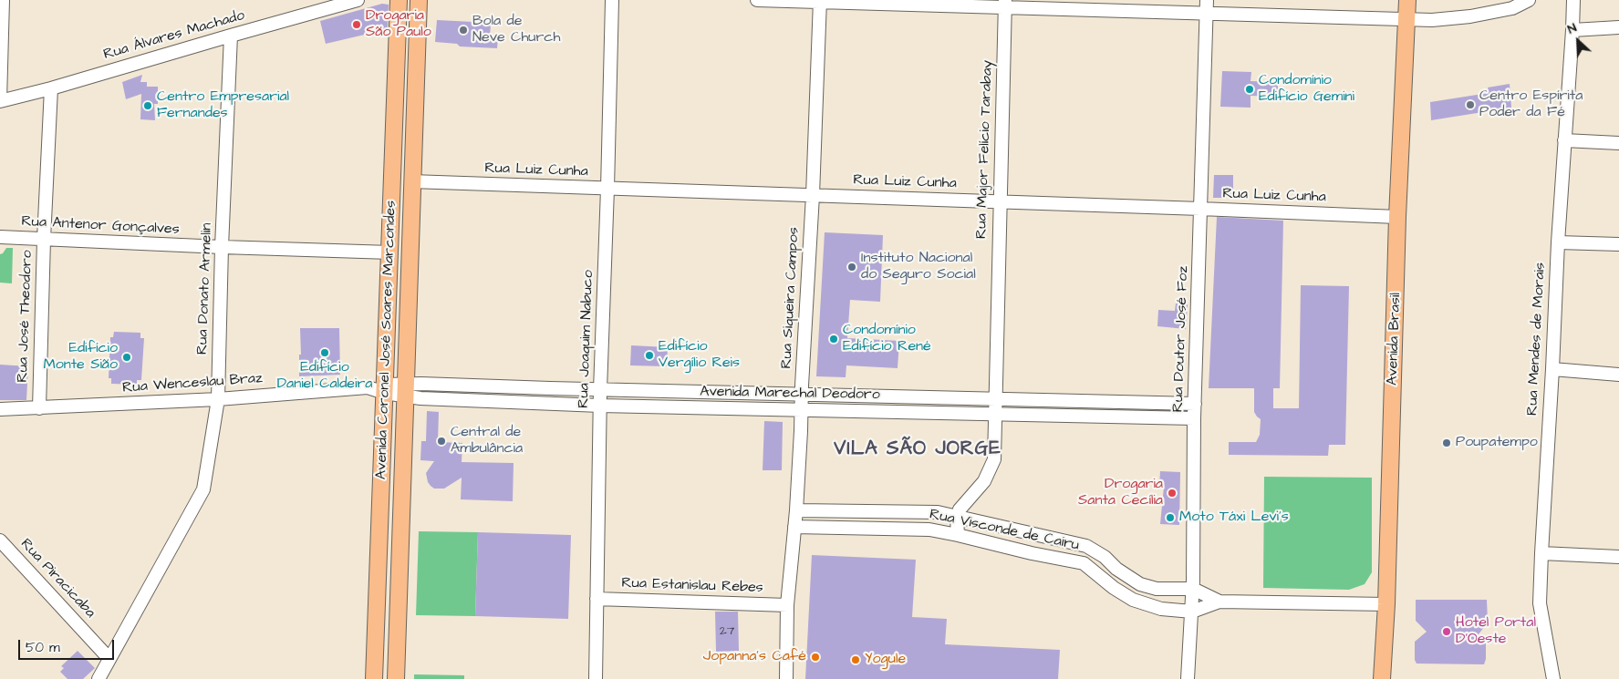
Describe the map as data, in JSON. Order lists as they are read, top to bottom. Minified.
{"streets":{"main road":["Avenida Brasil","Avenida Coronel José Soares Marcondes"],"street":["Rua Álvares Machado","Rua Major Felício Tarabay","Rua Luiz Cunha","Rua Antenor Gonçalves","Rua Donato Armelin","Rua Siqueira Campos","Rua José Theodoro","Rua Joaquim Nabuco","Rua Doutor José Foz","Rua Mendes de Morais","Rua Wenceslau Braz","Avenida Marechal Deodoro","Rua Visconde de Cairu","Rua Piracicaba","Rua Estanislau Rebes"]},"crossings":[["Rua Álvares Machado","Rua Donato Armelin"],["Rua Álvares Machado","Rua José Theodoro"],["Rua Major Felício Tarabay","Rua Luiz Cunha"],["Rua Major Felício Tarabay","Avenida Marechal Deodoro"],["Rua Major Felício Tarabay","Rua Visconde de Cairu"],["Rua Luiz Cunha","Rua Siqueira Campos"],["Rua Luiz Cunha","Rua Joaquim Nabuco"],["Rua Luiz Cunha","Rua Doutor José Foz"],["Rua Luiz Cunha","Avenida Brasil"],["Rua Luiz Cunha","Avenida Coronel José Soares Marcondes"],["Rua Antenor Gonçalves","Rua Donato Armelin"],["Rua Antenor Gonçalves","Rua José Theodoro"],["Rua Antenor Gonçalves","Avenida Coronel José Soares Marcondes"],["Rua Donato Armelin","Rua Wenceslau Braz"],["Rua Donato Armelin","Rua Piracicaba"],["Rua Siqueira Campos","Avenida Marechal Deodoro"],["Rua Siqueira Campos","Rua Visconde de Cairu"],["Rua Siqueira Campos","Rua Estanislau Rebes"],["Rua José Theodoro","Rua Wenceslau Braz"],["Rua Joaquim Nabuco","Avenida Marechal Deodoro"],["Rua Joaquim Nabuco","Rua Estanislau Rebes"],["Rua Doutor José Foz","Avenida Marechal Deodoro"],["Rua Doutor José Foz","Rua Visconde de Cairu"],["Avenida Brasil","Rua Visconde de Cairu"],["Avenida Coronel José Soares Marcondes","Rua Wenceslau Braz"],["Avenida Coronel José Soares Marcondes","Avenida Marechal Deodoro"],["Rua Wenceslau Braz","Avenida Marechal Deodoro"]],"districts":["VILA SÃO JORGE"],"places":["Drogaria São Paulo","Bola de Neve Church","Condomínio Edifício Gemini","Centro Espírita Poder da Fé","Centro Empresarial Fernandes","Instituto Nacional do Seguro Social","Condomínio Edifício René","Edifício Daniel Caldeira","Edifício Vergílio Reis","Edifício Monte Sião","Central de Ambulância","Poupatempo","Drogaria Santa Cecília","Moto Táxi Levi's","Hotel Portal D'Oeste","Jopanna's Café","Yogule"],"house_numbers":["27"],"scale_bar":"50 m","north":"top left"}
